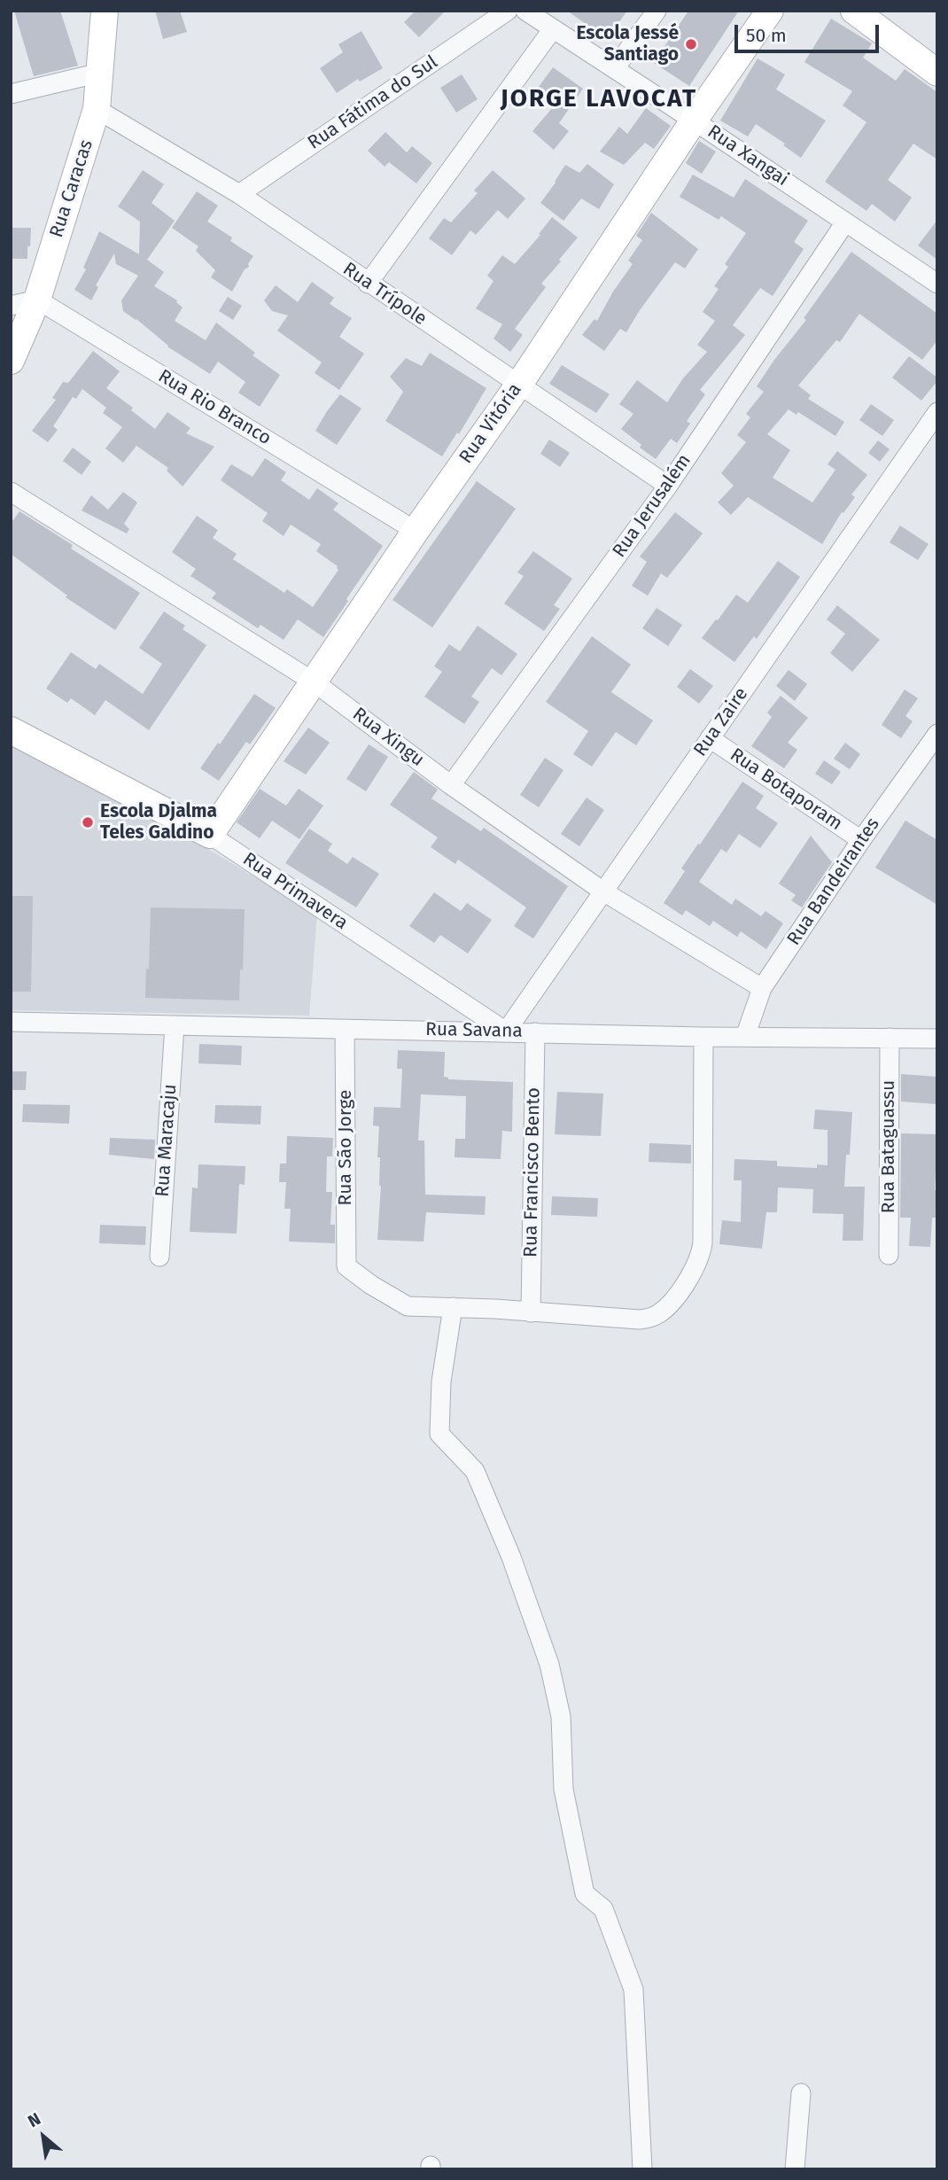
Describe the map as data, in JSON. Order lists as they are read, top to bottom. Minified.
{"streets":{"street":["Rua Fátima do Sul","Rua Xangai","Rua Caracas","Rua Trípole","Rua Rio Branco","Rua Vitória","Rua Jerusalém","Rua Zaire","Rua Xingu","Rua Botaporam","Rua Bandeirantes","Rua Primavera","Rua Savana","Rua Maracaju","Rua Bataguassu","Rua São Jorge","Rua Francisco Bento"]},"crossings":[["Rua Fátima do Sul","Rua Trípole"],["Rua Xangai","Rua Vitória"],["Rua Xangai","Rua Jerusalém"],["Rua Caracas","Rua Trípole"],["Rua Caracas","Rua Rio Branco"],["Rua Trípole","Rua Vitória"],["Rua Trípole","Rua Jerusalém"],["Rua Rio Branco","Rua Vitória"],["Rua Vitória","Rua Xingu"],["Rua Vitória","Rua Primavera"],["Rua Jerusalém","Rua Xingu"],["Rua Zaire","Rua Xingu"],["Rua Zaire","Rua Botaporam"],["Rua Zaire","Rua Primavera"],["Rua Zaire","Rua Savana"],["Rua Xingu","Rua Bandeirantes"],["Rua Botaporam","Rua Bandeirantes"],["Rua Bandeirantes","Rua Savana"],["Rua Primavera","Rua Savana"],["Rua Savana","Rua Maracaju"],["Rua Savana","Rua Bataguassu"],["Rua Savana","Rua São Jorge"],["Rua Savana","Rua Francisco Bento"]],"districts":["JORGE LAVOCAT"],"places":["Escola Jessé Santiago","Escola Djalma Teles Galdino"],"scale_bar":"50 m","north":"top left"}
